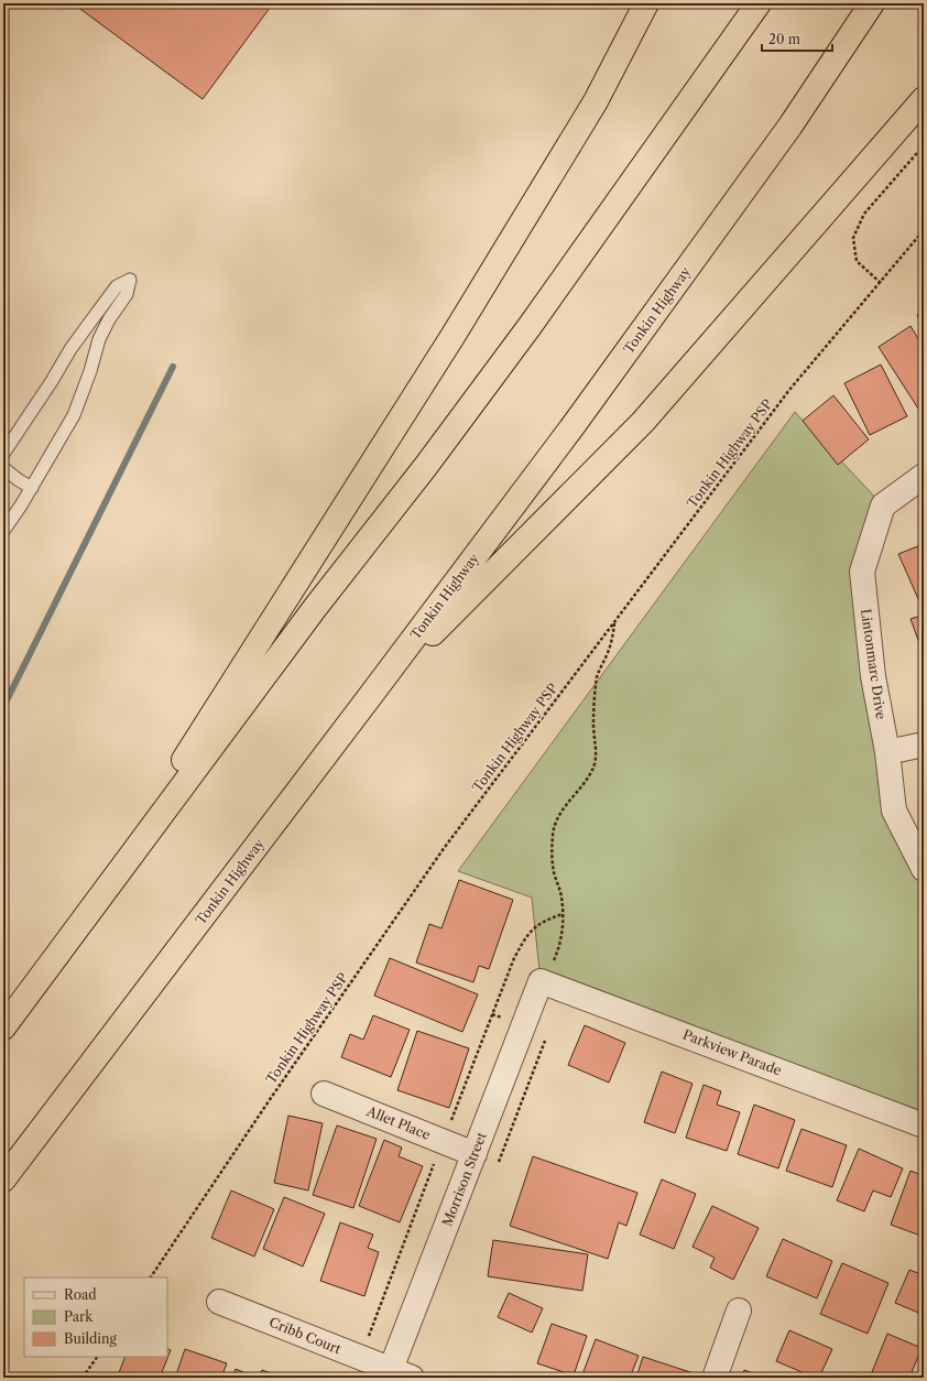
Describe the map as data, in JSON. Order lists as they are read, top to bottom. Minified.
{"streets":{"highway":["Tonkin Highway"],"street":["Lintonmarc Drive","Parkview Parade","Allet Place","Morrison Street","Cribb Court"],"path":["Tonkin Highway PSP"]},"crossings":[["Parkview Parade","Morrison Street"],["Allet Place","Morrison Street"],["Morrison Street","Cribb Court"]],"legend":["Road","Park","Building"],"scale_bar":"20 m"}
